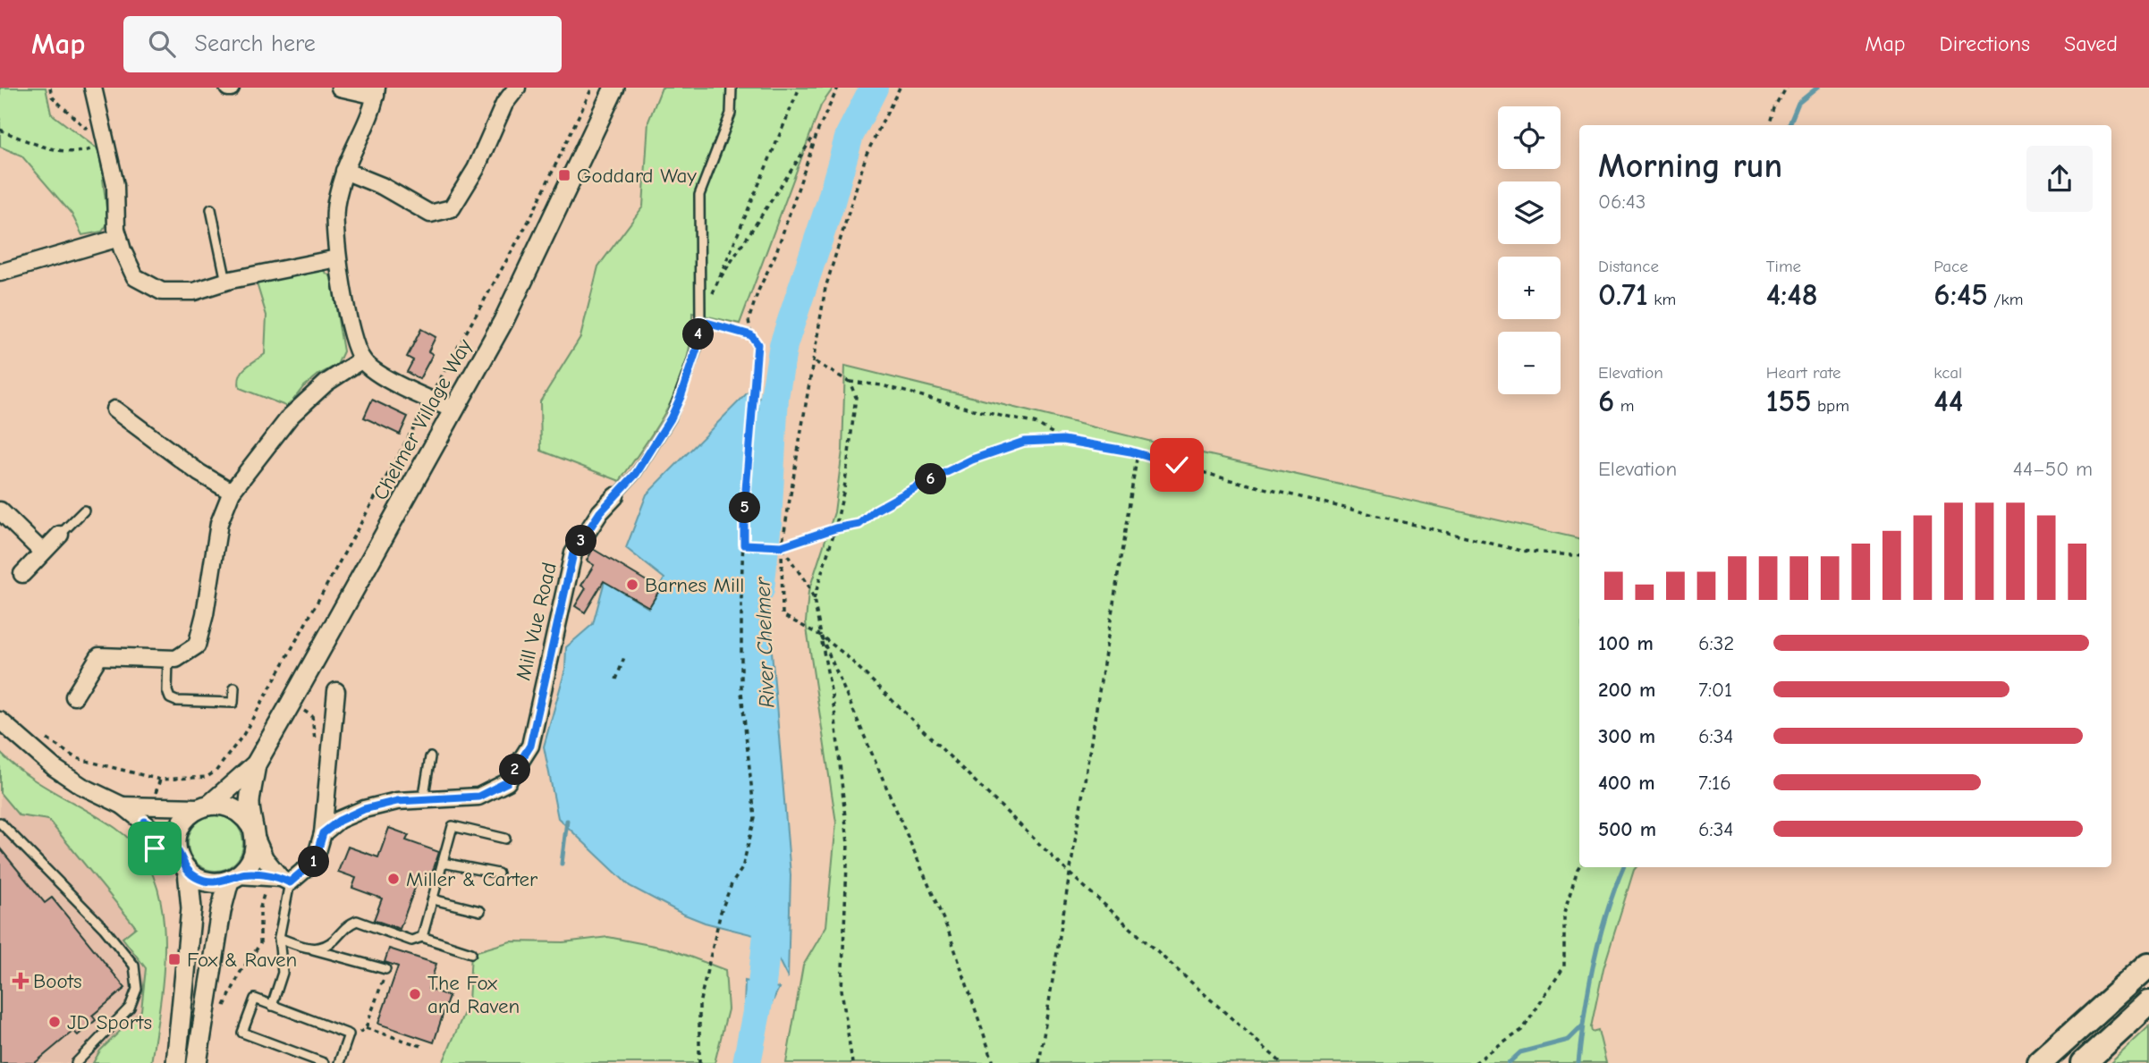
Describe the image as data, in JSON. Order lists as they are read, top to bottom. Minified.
{"streets":{"street":["Chelmer Village Way","Mill Vue Road"]},"water":["River Chelmer"],"places":{"transit":["Goddard Way","Fox & Raven"],"other":["Barnes Mill","Miller & Carter","The Fox and Raven","JD Sports"],"health":["Boots"]},"page":{"header":"Map","search":"Search here","nav":["Map","Directions","Saved"],"map_buttons":["+","−"],"heading":["Morning run","06:43"],"stats":[["Distance","0.71 km"],["Time","4:48"],["Pace","6:45 /km"],["Elevation","6 m"],["Heart rate","155 bpm"],["kcal","44"]],"pins":["4","6","5","3","2","1"],"chart":["Elevation","44–50 m"],"list":[{"name":"100 m","note":"6:32"},{"name":"200 m","note":"7:01"},{"name":"300 m","note":"6:34"},{"name":"400 m","note":"7:16"},{"name":"500 m","note":"6:34"}]}}
